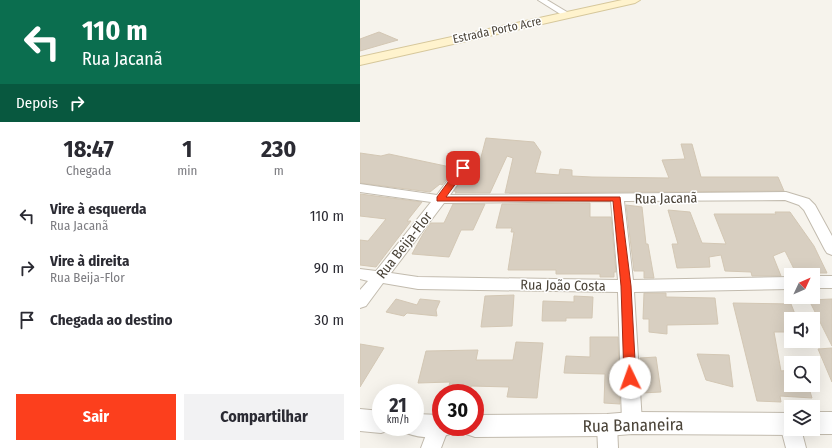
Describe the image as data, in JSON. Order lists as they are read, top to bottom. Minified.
{"streets":{"main road":["Estrada Porto Acre"],"street":["Rua Jacanã","Rua Beija-Flor","Rua João Costa","Rua Bananeira"]},"crossings":[["Rua Jacanã","Rua Beija-Flor"],["Rua Beija-Flor","Rua João Costa"]],"north":"top right","page":{"turn":["110 m","Rua Jacanã"],"then":"Depois","eta":["18:47","Chegada","1","min","230","m"],"list":[{"name":"Vire à esquerda","note":"Rua Jacanã","value":"110 m"},{"name":"Vire à direita","note":"Rua Beija-Flor","value":"90 m"},{"name":"Chegada ao destino","value":"30 m"}],"speed":"21 km/h","limit":"30","buttons":["Sair","Compartilhar"]}}
